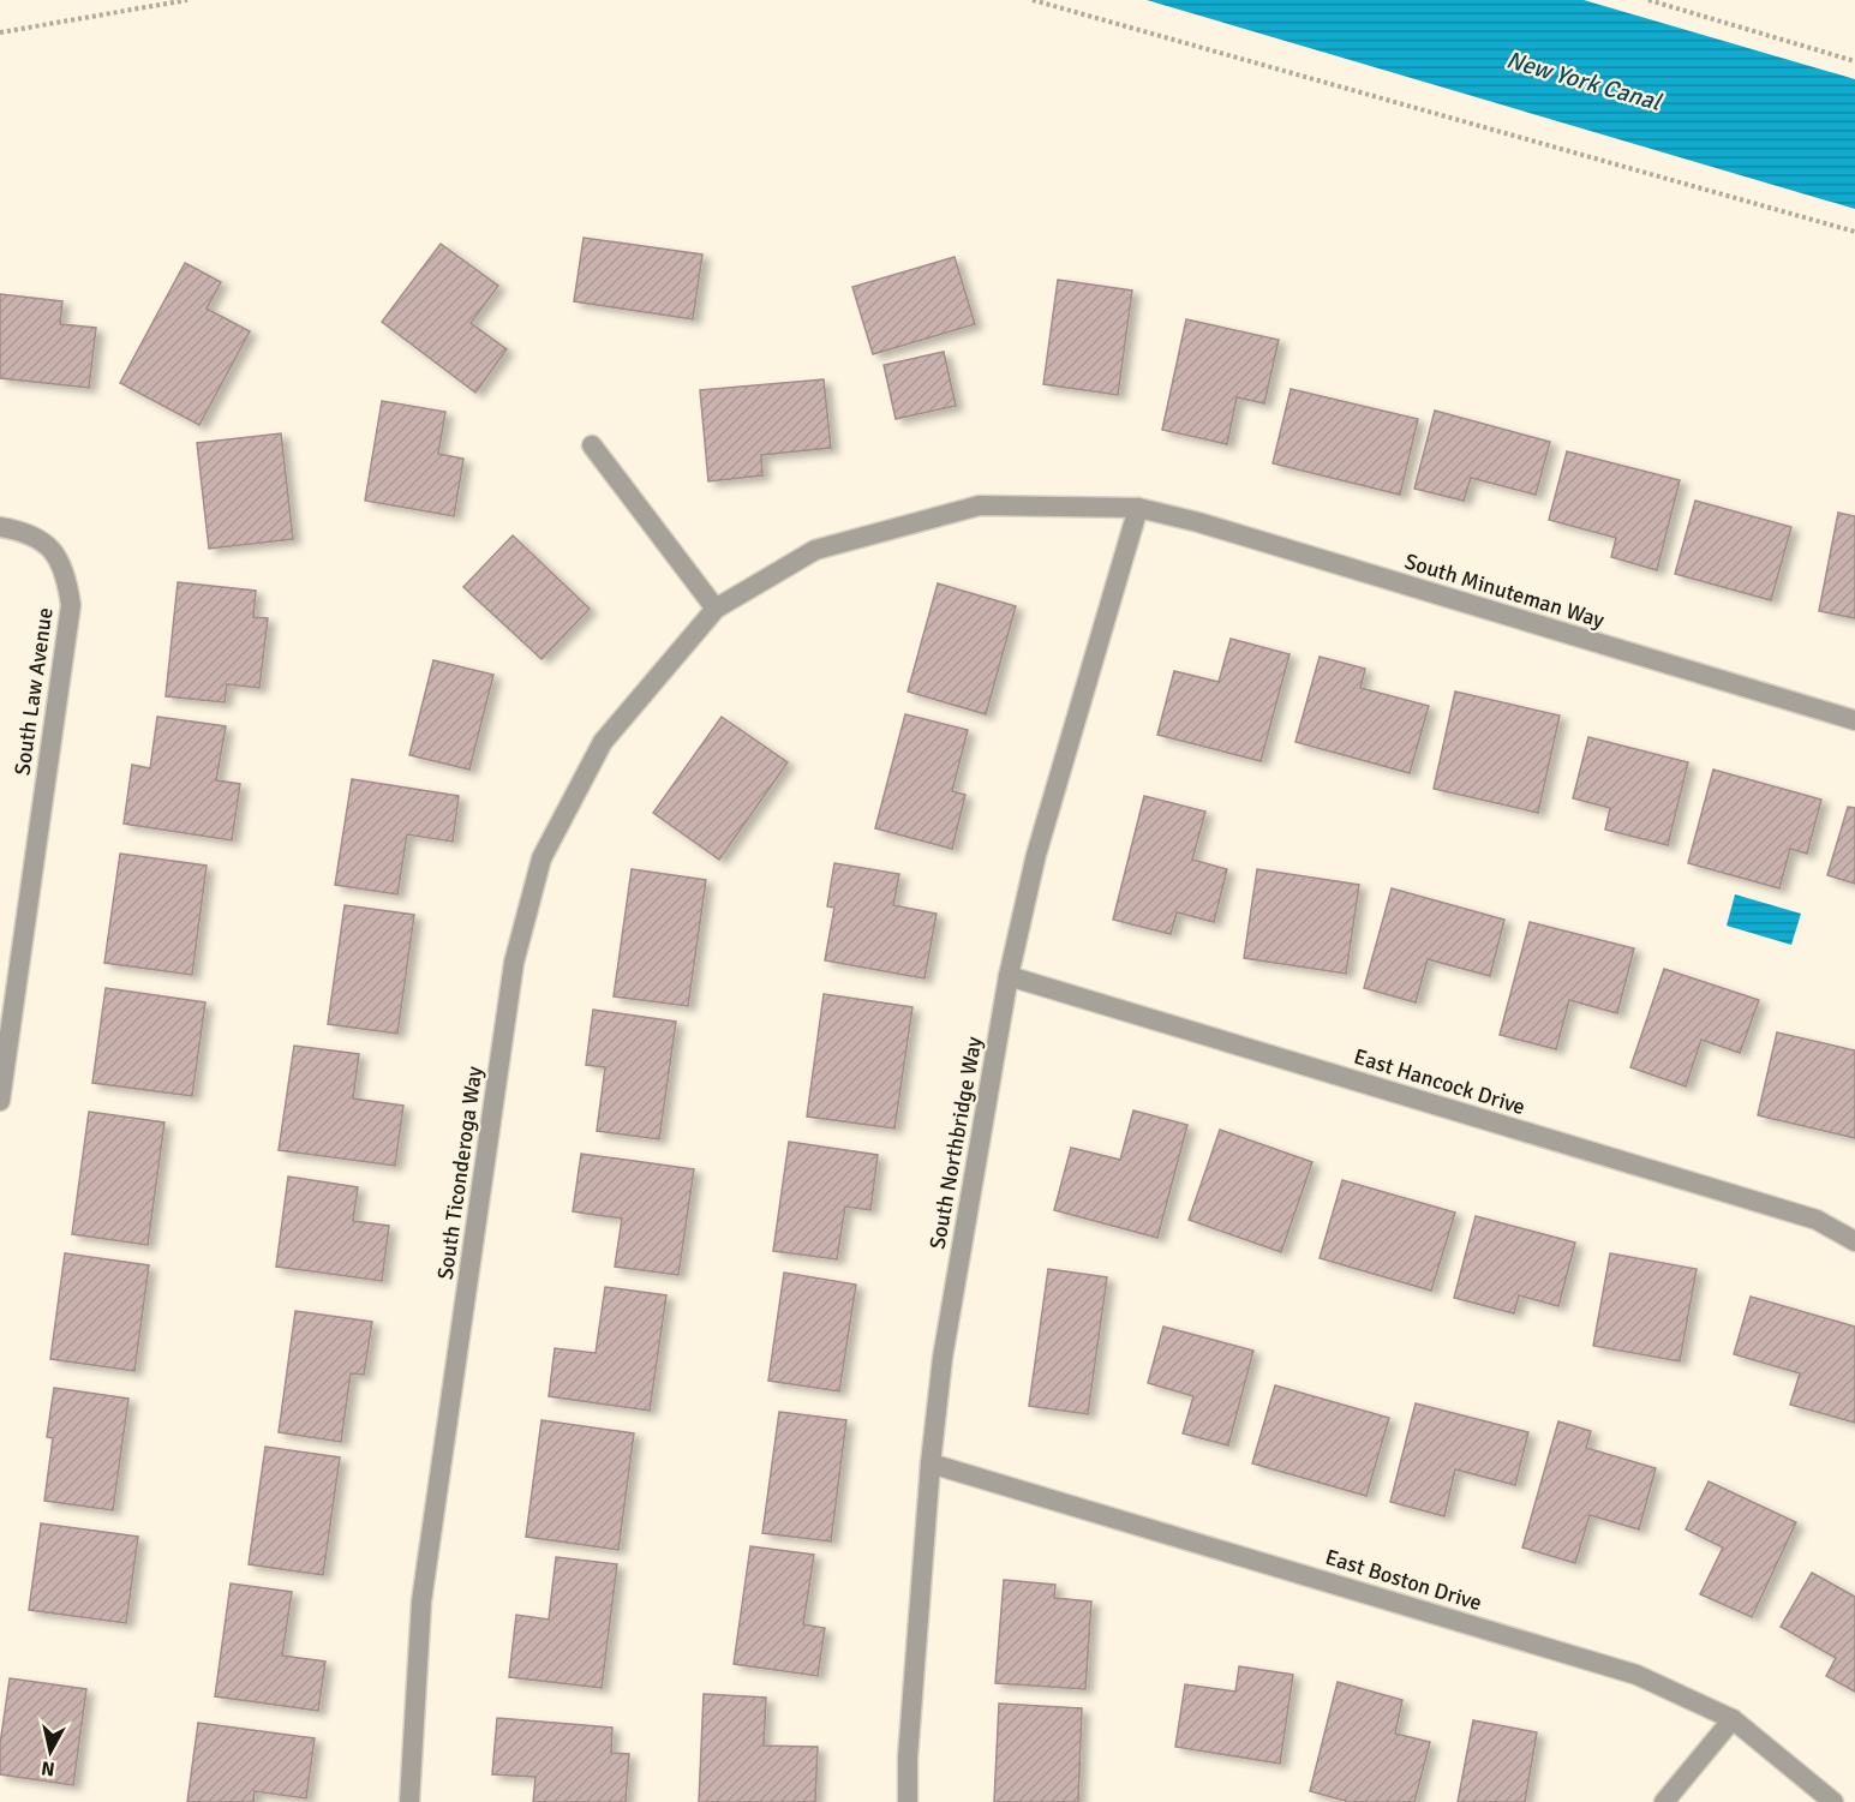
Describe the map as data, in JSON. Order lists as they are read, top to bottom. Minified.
{"streets":{"street":["South Minuteman Way","South Law Avenue","East Hancock Drive","South Northbridge Way","South Ticonderoga Way","East Boston Drive"]},"crossings":[["South Minuteman Way","South Northbridge Way"],["South Minuteman Way","South Ticonderoga Way"],["East Hancock Drive","South Northbridge Way"],["South Northbridge Way","South Ticonderoga Way"],["South Northbridge Way","East Boston Drive"]],"water":["New York Canal"],"north":"bottom"}
